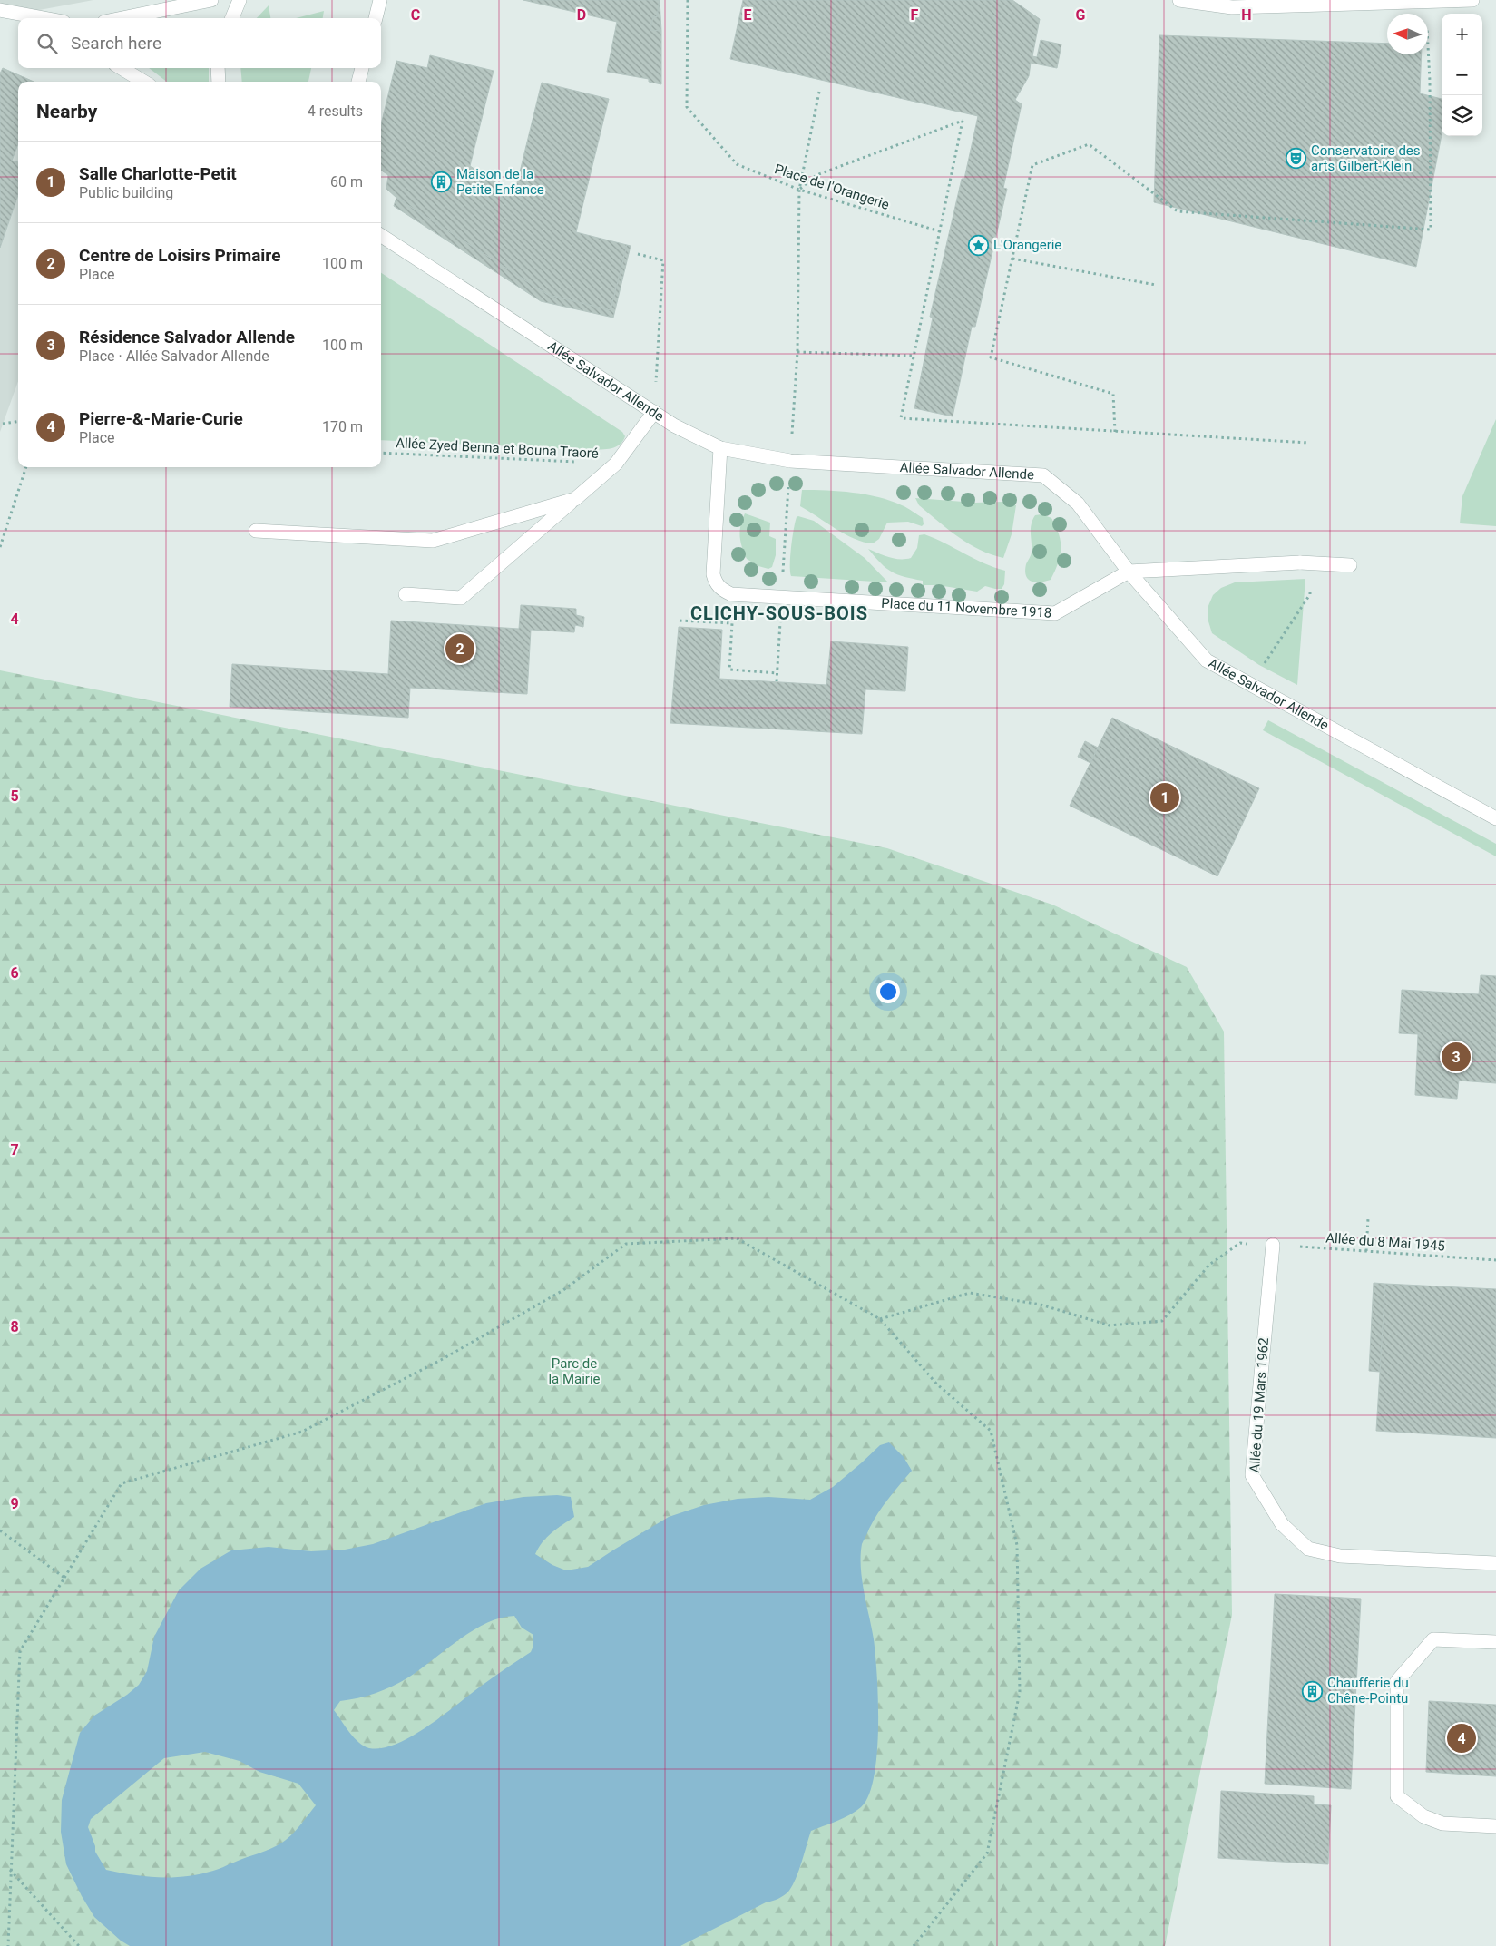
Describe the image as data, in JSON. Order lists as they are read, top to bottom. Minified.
{"streets":{"street":["Allée Salvador Allende","Place du 11 Novembre 1918","Allée du 19 Mars 1962"],"path":["Place de l'Orangerie","Allée Zyed Benna et Bouna Traoré","Allée du 8 Mai 1945"]},"crossings":[["Allée Salvador Allende","Place du 11 Novembre 1918"],["Allée du 8 Mai 1945","Allée du 19 Mars 1962"]],"districts":["CLICHY-SOUS-BOIS"],"parks":["Parc de la Mairie"],"places":{"theatre":["Conservatoire des arts Gilbert-Klein"],"building":["Maison de la Petite Enfance","Chaufferie du Chêne-Pointu"],"place":["L'Orangerie"]},"north":"left","page":{"map_buttons":["+","−"],"search":"Search here","heading":["Nearby","4 results"],"list":[{"mark":"1","name":"Salle Charlotte-Petit","note":"Public building","value":"60 m"},{"mark":"2","name":"Centre de Loisirs Primaire","note":"Place","value":"100 m"},{"mark":"3","name":"Résidence Salvador Allende","note":"Place · Allée Salvador Allende","value":"100 m"},{"mark":"4","name":"Pierre-&-Marie-Curie","note":"Place","value":"170 m"}],"pins":["2","1","3","4"]},"grid":{"columns":["C","D","E","F","G","H"],"rows":["4","5","6","7","8","9"]}}
